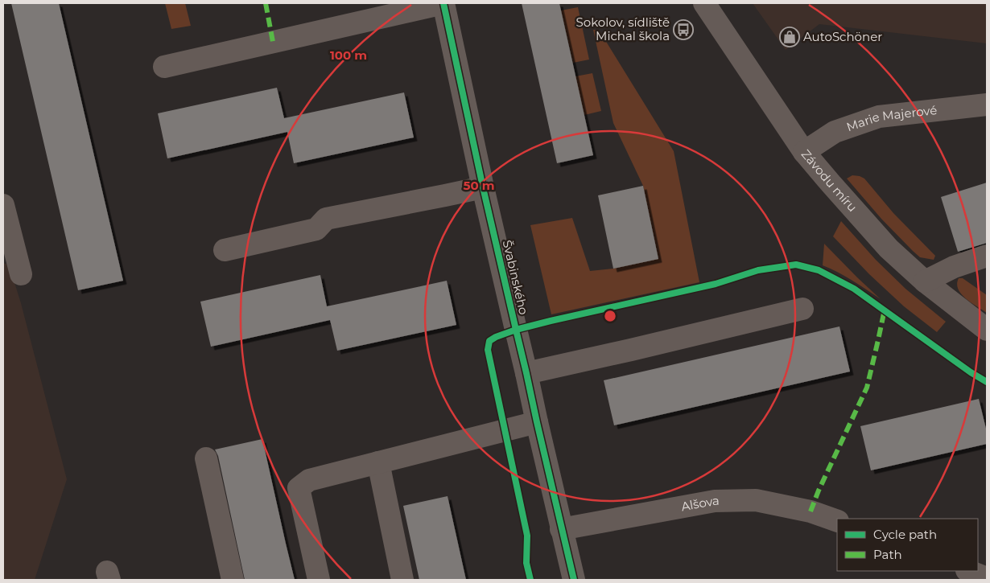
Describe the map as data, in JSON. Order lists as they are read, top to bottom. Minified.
{"streets":{"street":["Marie Majerové","Závodu míru","Švabinského","Alšova"]},"crossings":[["Marie Majerové","Závodu míru"],["Švabinského","Alšova"]],"places":{"bus stop":["Sokolov, sídliště Michal škola"],"shop":["AutoSchöner"]},"legend":["Cycle path","Path"],"rings":["100 m","50 m"]}
